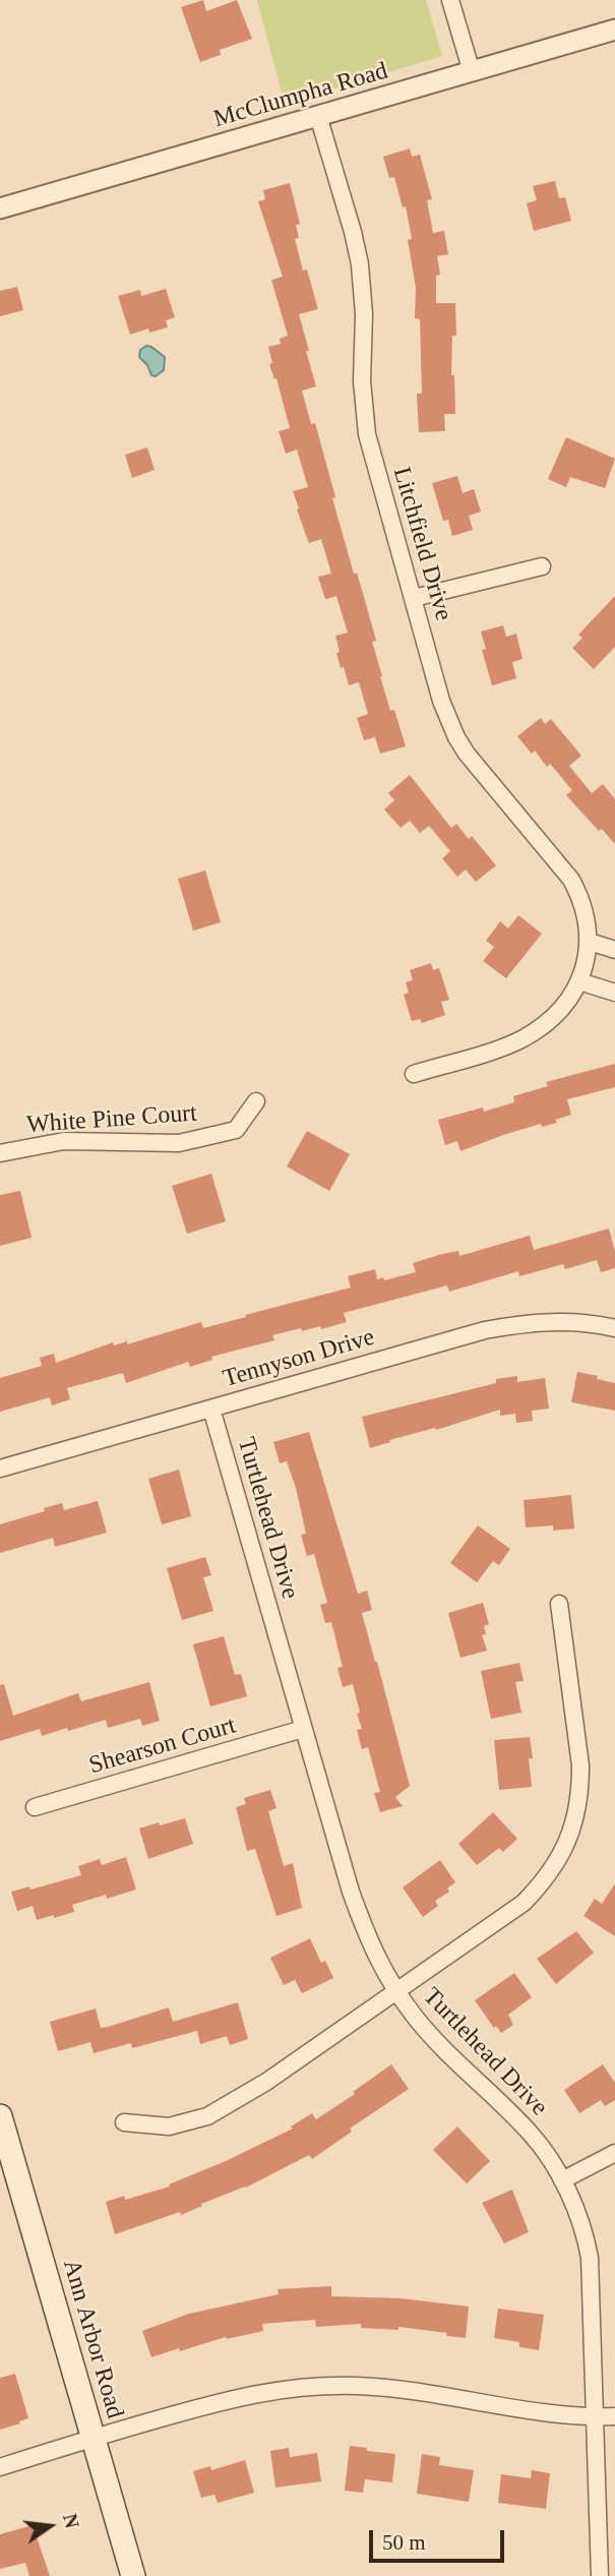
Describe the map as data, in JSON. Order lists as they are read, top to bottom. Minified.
{"streets":{"main road":["Ann Arbor Road"],"street":["McClumpha Road","Litchfield Drive","White Pine Court","Tennyson Drive","Turtlehead Drive","Shearson Court"]},"crossings":[["McClumpha Road","Litchfield Drive"],["Tennyson Drive","Turtlehead Drive"],["Turtlehead Drive","Shearson Court"]],"scale_bar":"50 m","north":"right"}
